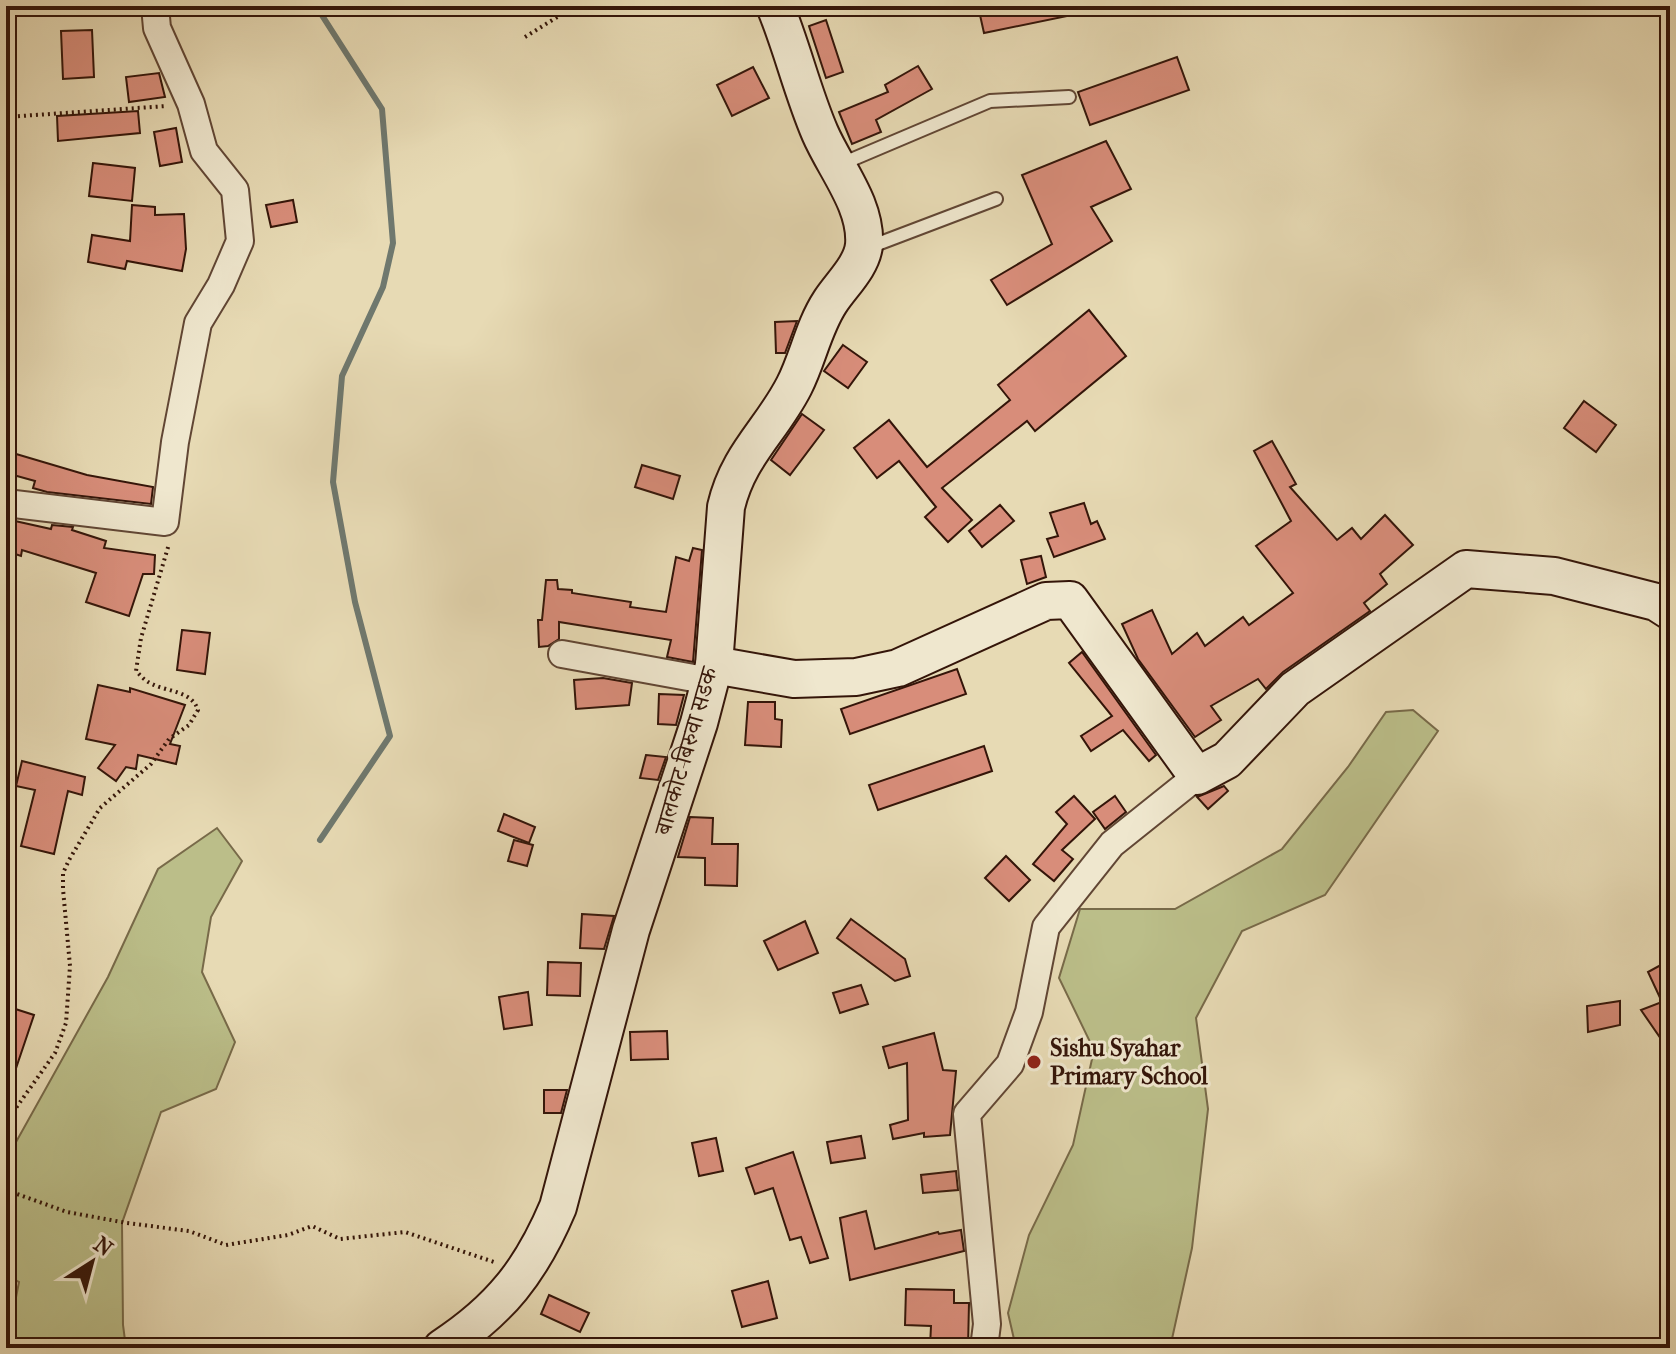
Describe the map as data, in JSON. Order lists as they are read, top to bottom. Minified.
{"streets":{"main road":["बालकोट-बिरुवा सडक"]},"places":["Sishu Syahar Primary School"],"north":"top right"}
